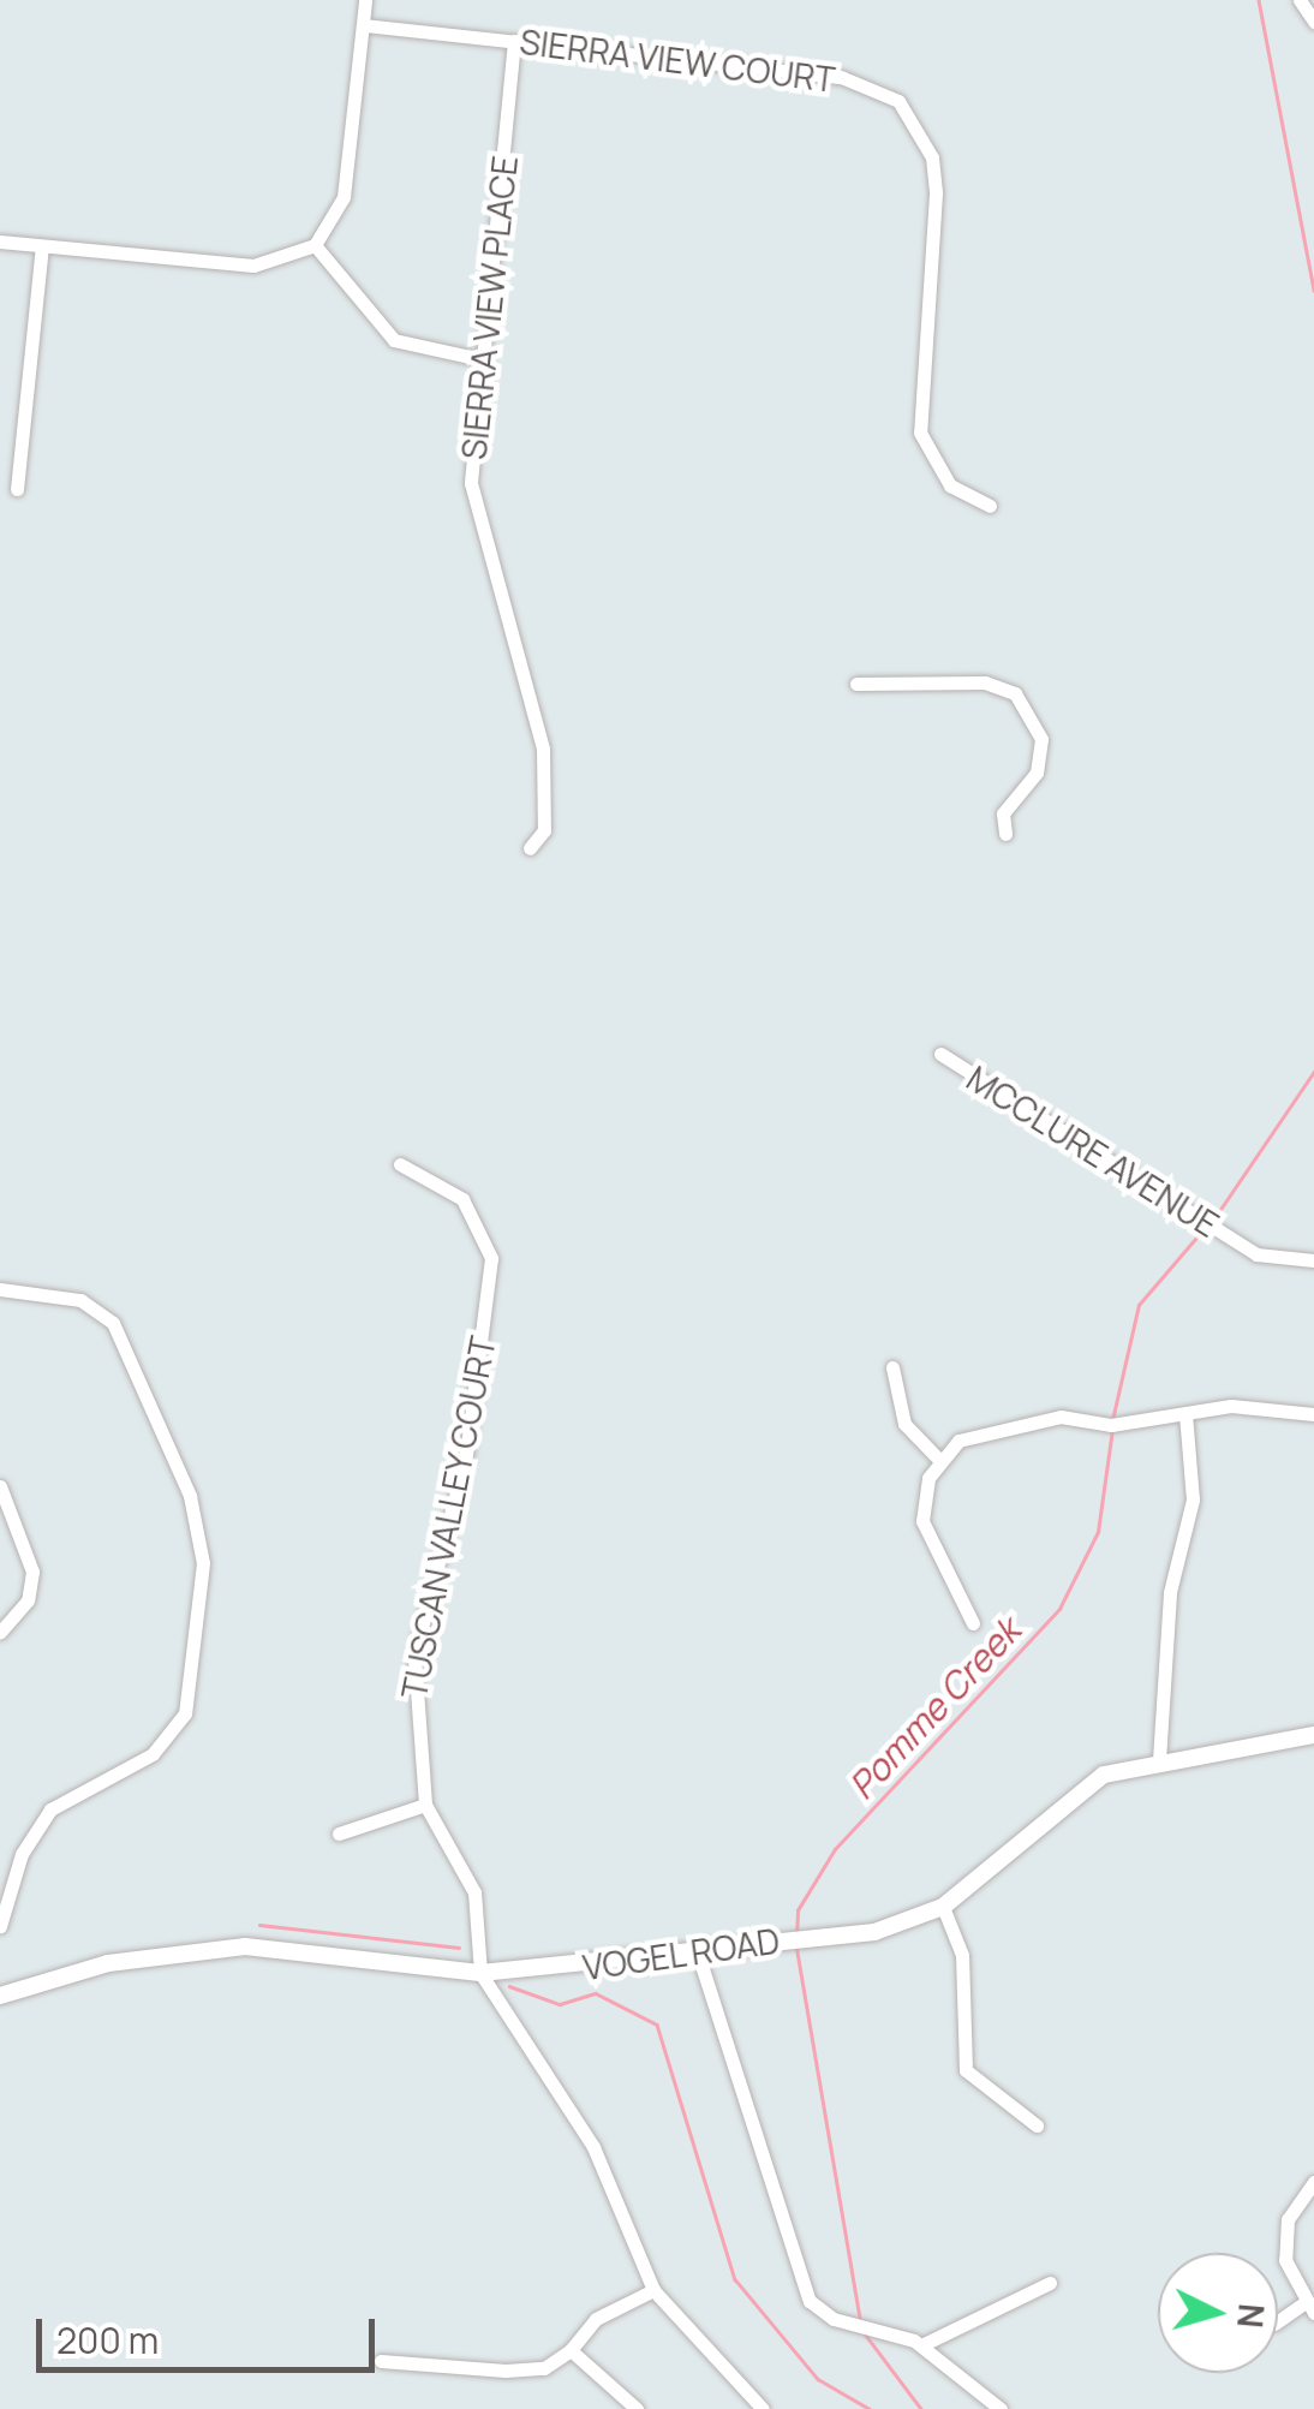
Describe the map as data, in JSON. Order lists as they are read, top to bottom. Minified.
{"streets":{"street":["SIERRA VIEW COURT","SIERRA VIEW PLACE","MCCLURE AVENUE","TUSCAN VALLEY COURT","VOGEL ROAD"]},"crossings":[["SIERRA VIEW COURT","SIERRA VIEW PLACE"],["TUSCAN VALLEY COURT","VOGEL ROAD"]],"water":["Pomme Creek"],"scale_bar":"200 m","north":"right"}
